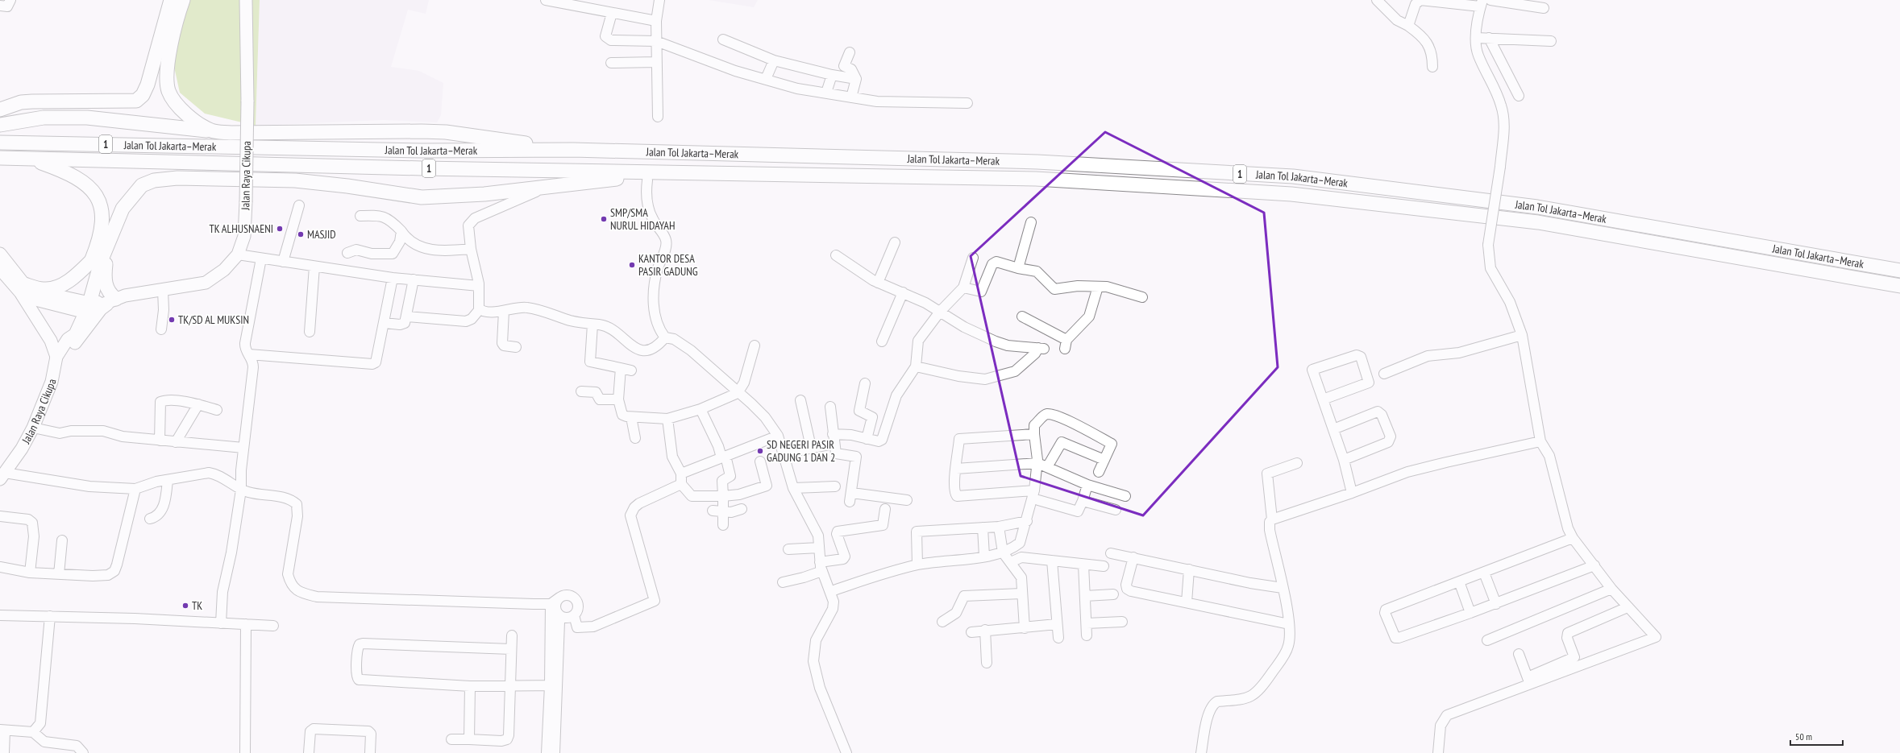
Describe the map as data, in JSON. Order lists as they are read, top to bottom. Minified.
{"streets":{"highway":["1","Jalan Tol Jakarta–Merak"],"main road":["Jalan Raya Cikupa"]},"places":["SMP/SMA NURUL HIDAYAH","TK ALHUSNAENI","MASJID","KANTOR DESA PASIR GADUNG","TK/SD AL MUKSIN","SD NEGERI PASIR GADUNG 1 DAN 2","TK"],"scale_bar":"50 m"}
